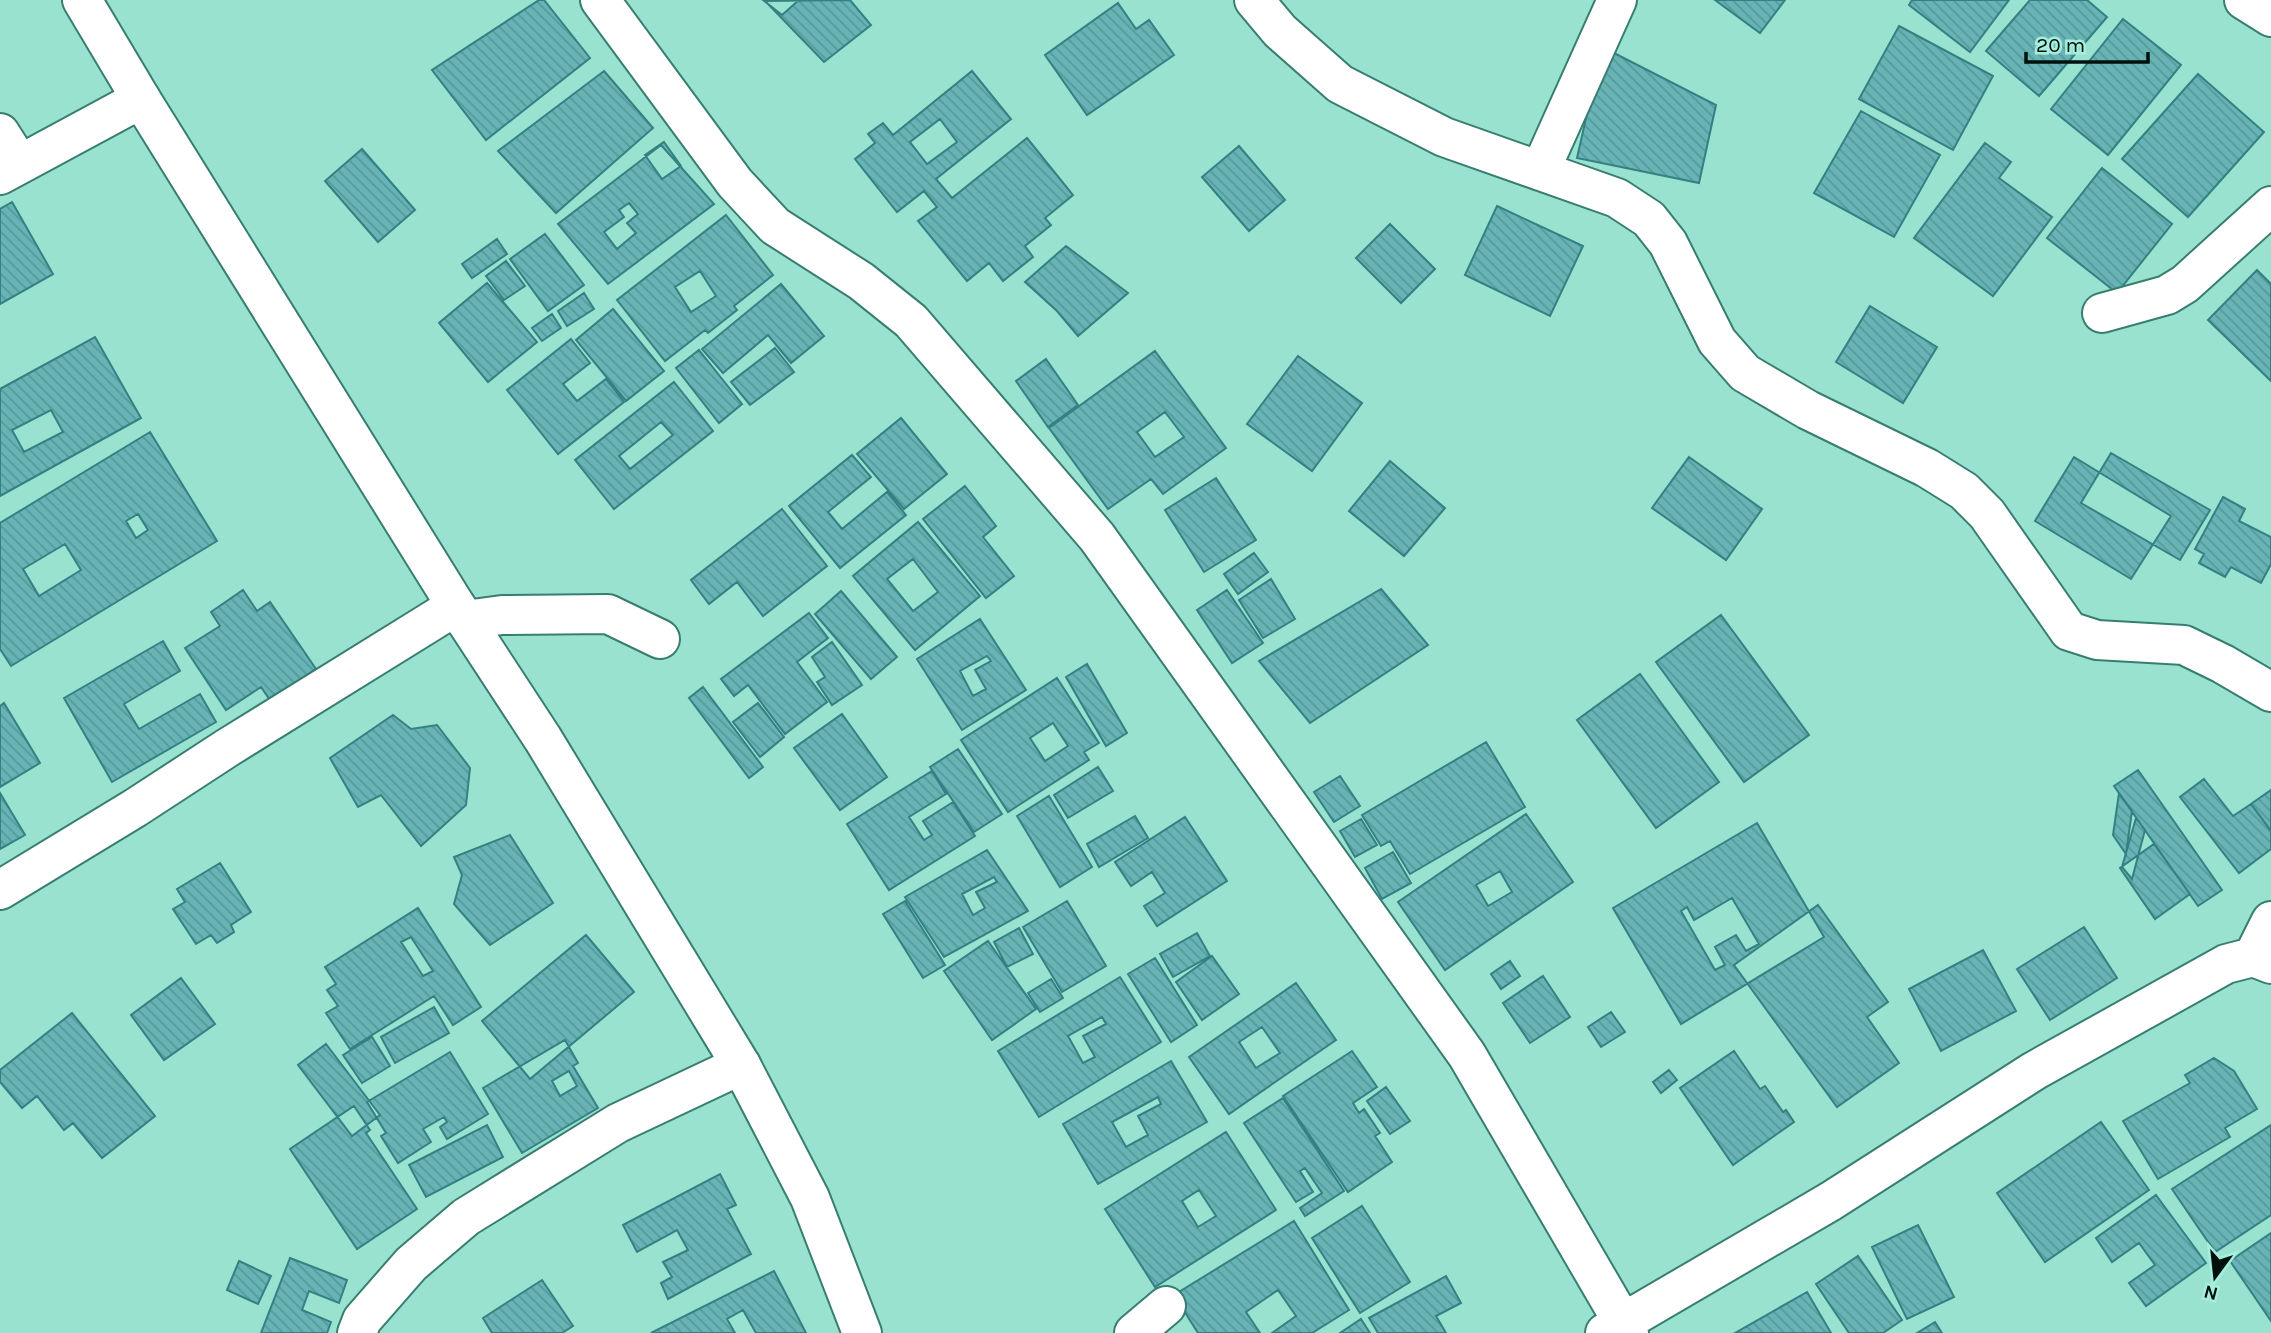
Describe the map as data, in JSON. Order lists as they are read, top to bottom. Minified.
{"scale_bar":"20 m","north":"bottom"}
